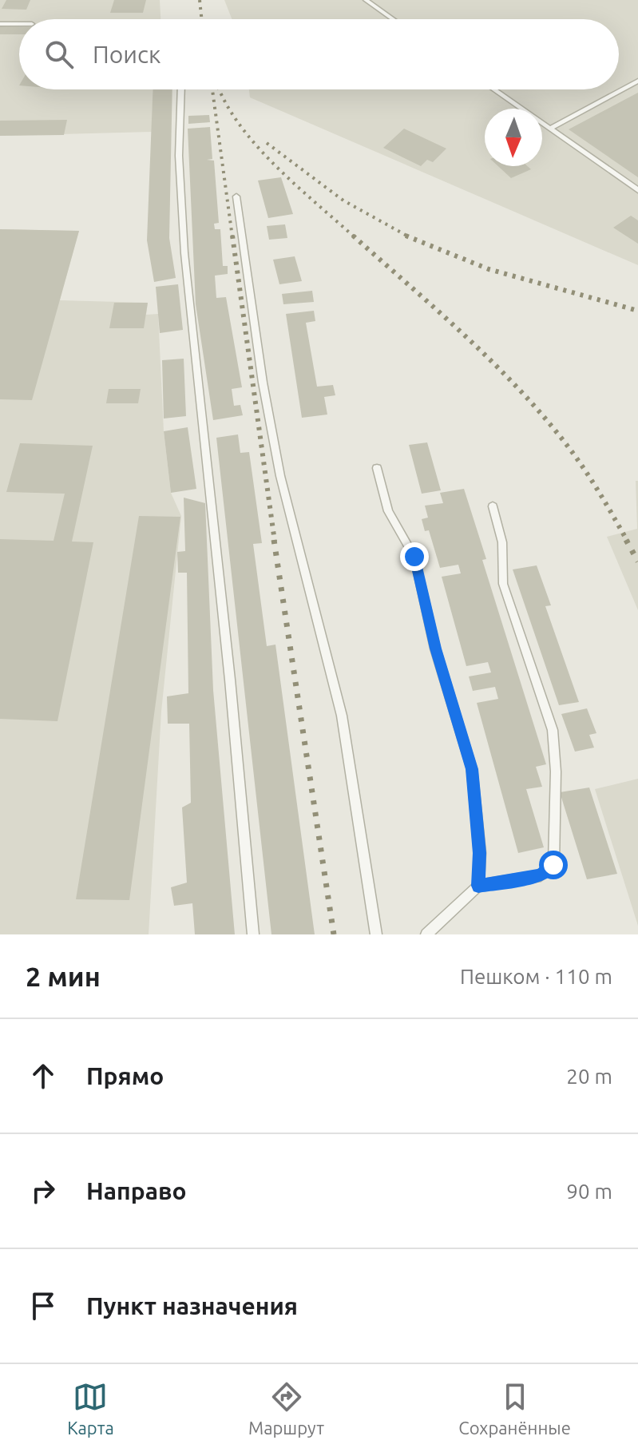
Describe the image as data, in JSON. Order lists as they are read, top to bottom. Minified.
{"north":"bottom","page":{"search":"Поиск","heading":["2 мин","Пешком · 110 m"],"list":[["Прямо","20 m"],["Направо","90 m"],"Пункт назначения"],"nav":["Карта","Маршрут","Сохранённые"]}}
